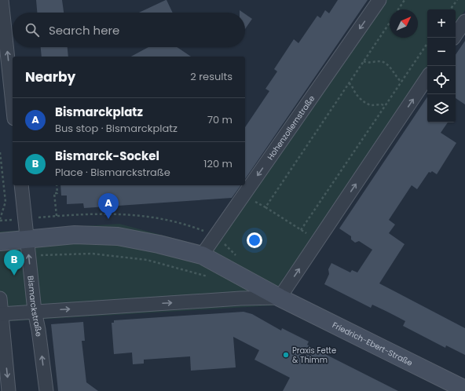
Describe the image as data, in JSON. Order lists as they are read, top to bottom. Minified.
{"streets":{"street":["Hohenzollernstraße","Bismarckstraße","Friedrich-Ebert-Straße"]},"crossings":[["Hohenzollernstraße","Friedrich-Ebert-Straße"],["Bismarckstraße","Friedrich-Ebert-Straße"]],"places":["Praxis Fette & Thimm"],"north":"top right","page":{"map_buttons":["+","−"],"search":"Search here","heading":["Nearby","2 results"],"list":[{"mark":"A","name":"Bismarckplatz","note":"Bus stop · Bismarckplatz","value":"70 m"},{"mark":"B","name":"Bismarck-Sockel","note":"Place · Bismarckstraße","value":"120 m"}],"pins":["A","B"]}}
